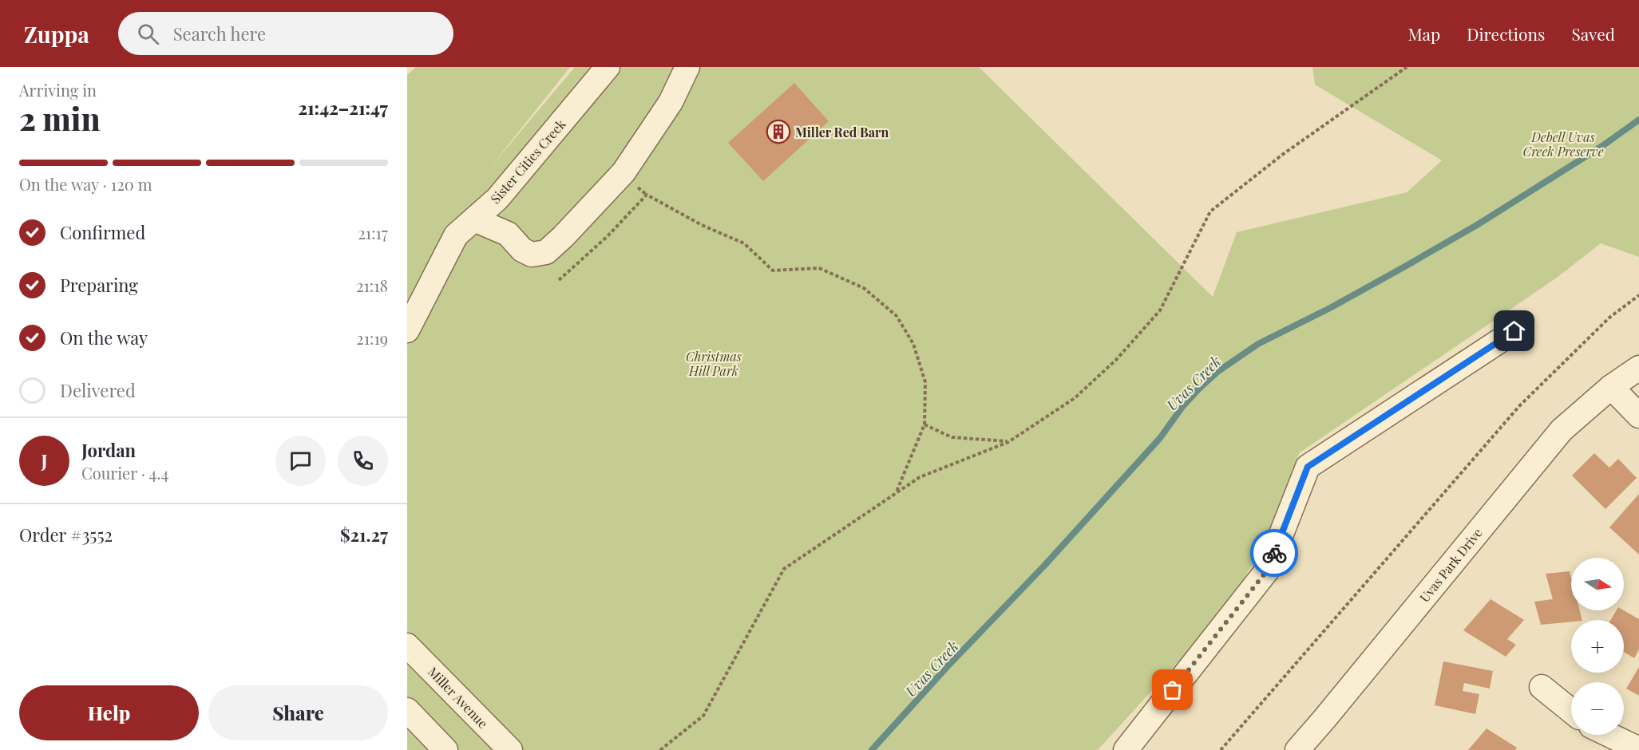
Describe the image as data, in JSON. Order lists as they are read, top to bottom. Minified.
{"streets":{"street":["Sister Cities Creek","Uvas Park Drive","Miller Avenue"]},"water":["Uvas Creek"],"parks":["Debell Uvas Creek Preserve","Christmas Hill Park"],"places":{"building":["Miller Red Barn"]},"north":"right","page":{"header":"Zuppa","search":"Search here","nav":["Map","Directions","Saved"],"heading":["2 min","Arriving in","21:42–21:47"],"panel":["Jordan","Courier · 4.4","Order #3552","$21.27"],"bar":"On the way · 120 m","list":[["Confirmed","21:17"],["Preparing","21:18"],["On the way","21:19"],"Delivered"],"round":"J","map_buttons":["+","−"],"buttons":["Help","Share"]}}
